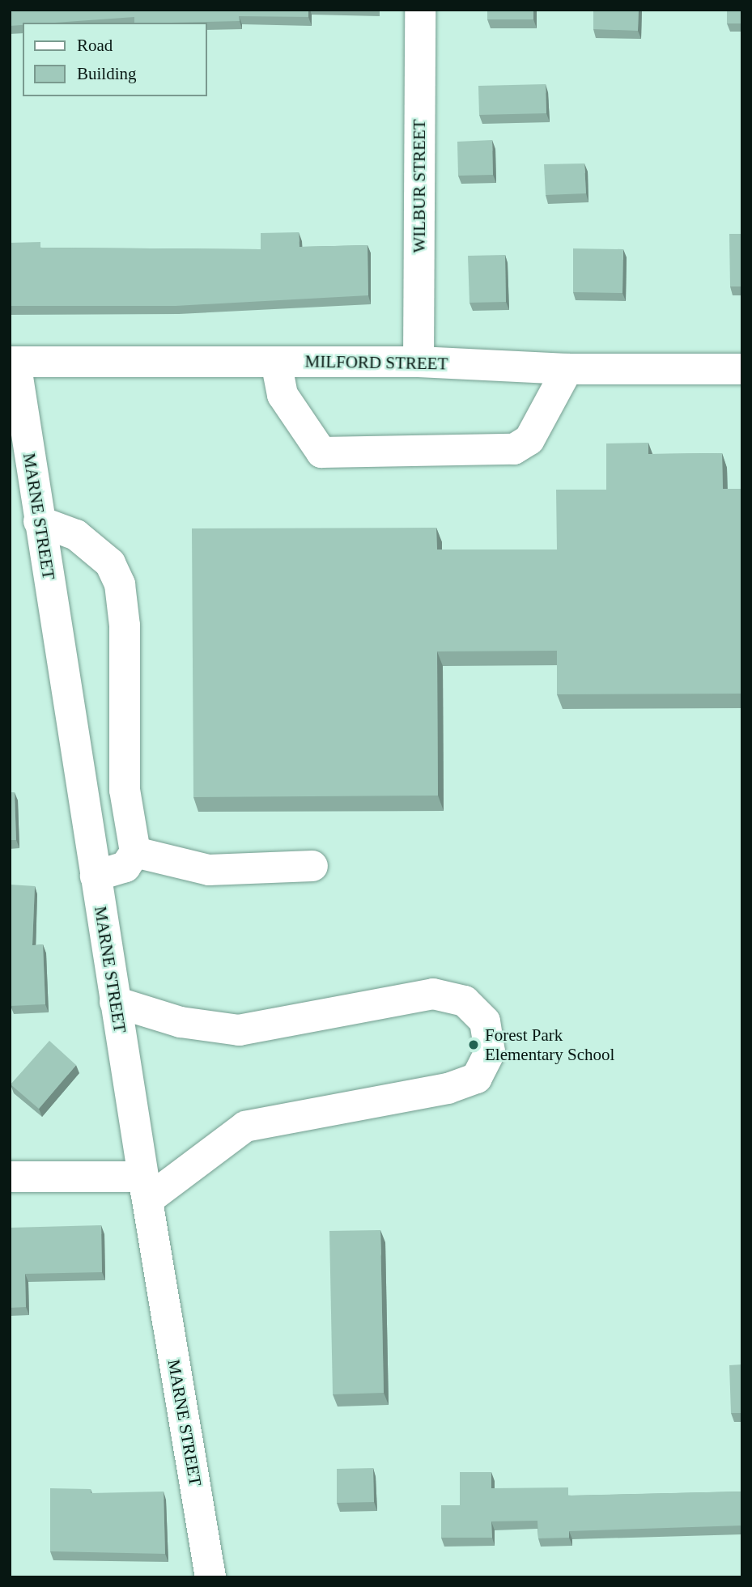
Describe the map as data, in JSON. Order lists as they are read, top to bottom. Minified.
{"streets":{"street":["WILBUR STREET","MILFORD STREET","MARNE STREET"]},"crossings":[["WILBUR STREET","MILFORD STREET"],["MILFORD STREET","MARNE STREET"]],"places":["Forest Park Elementary School"],"legend":["Road","Building"]}
